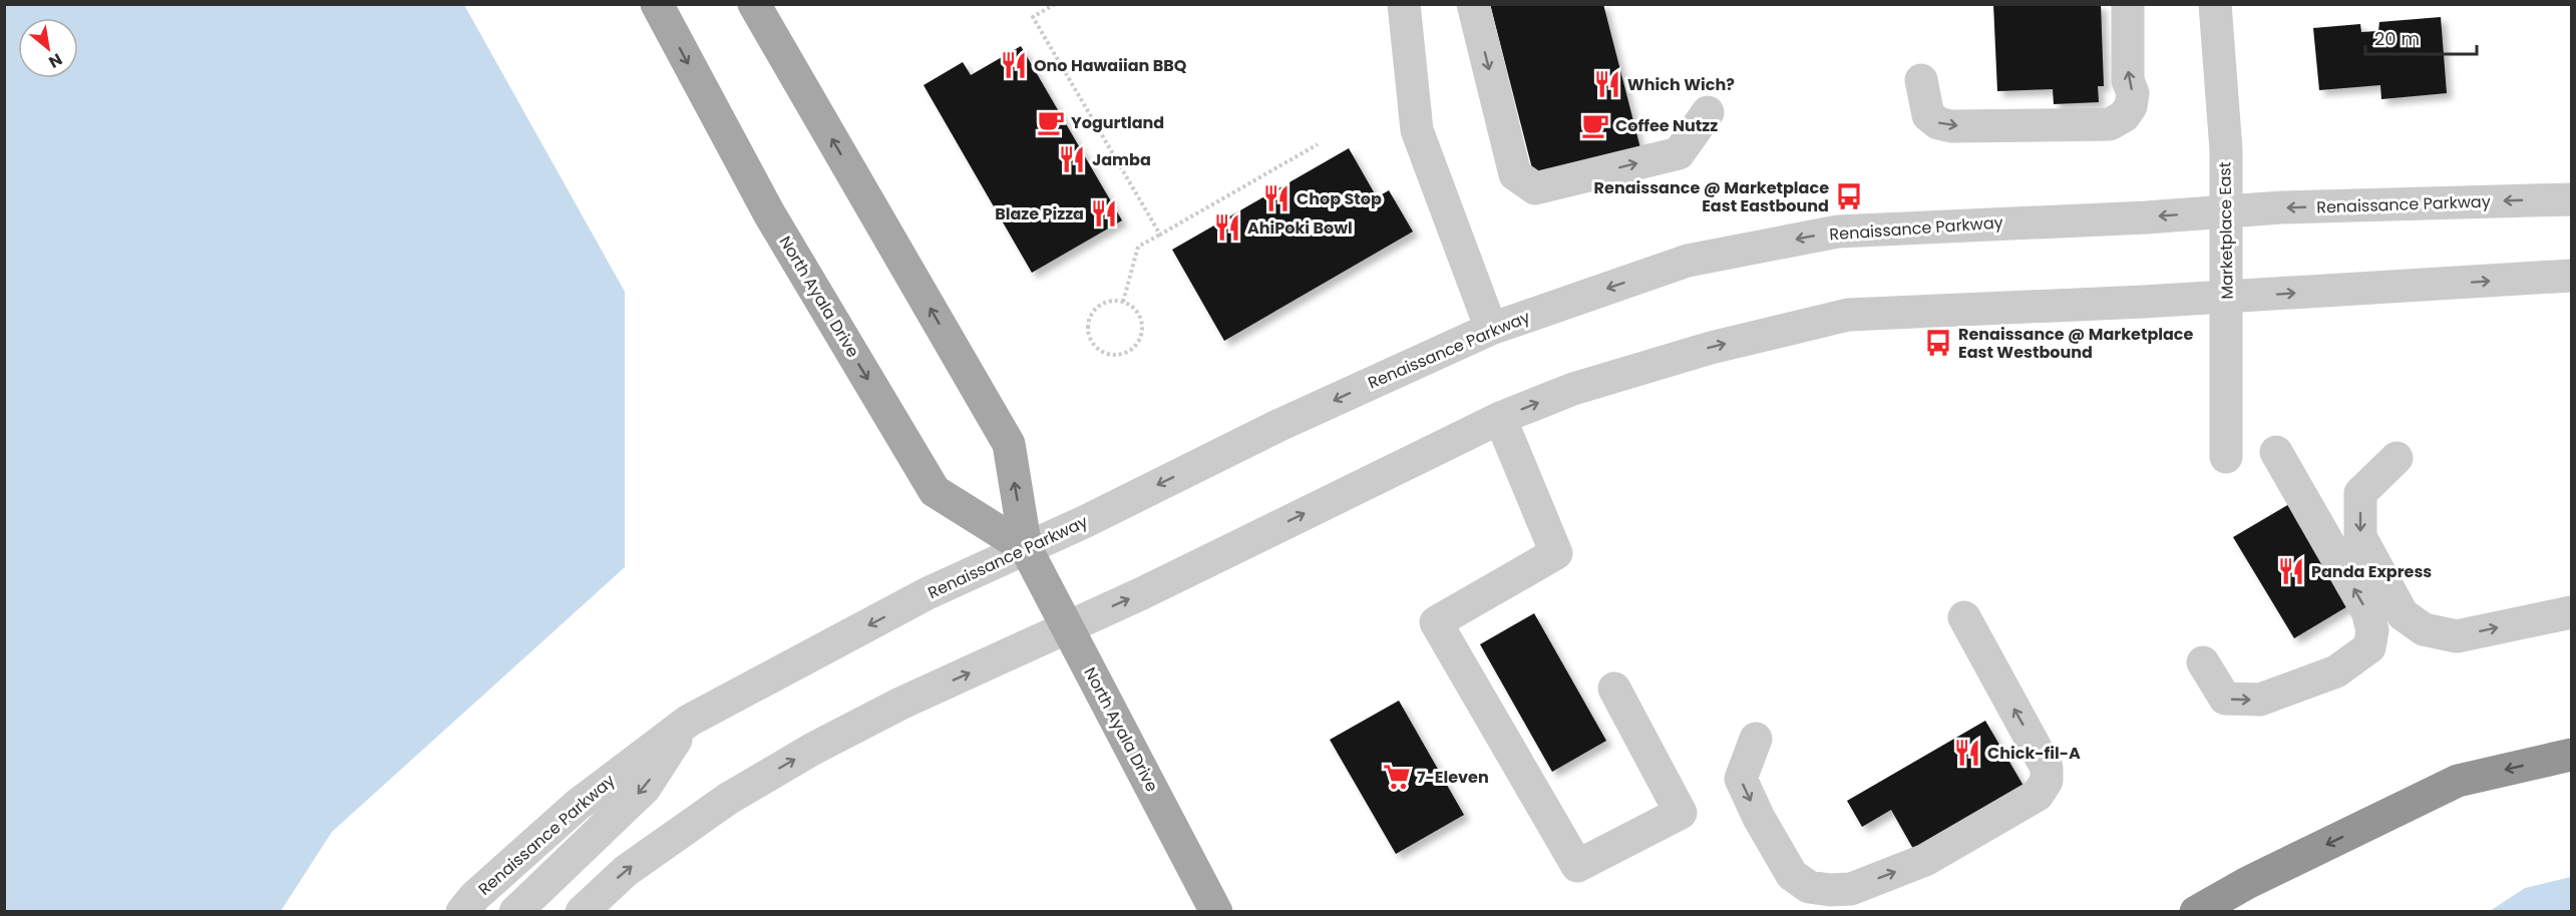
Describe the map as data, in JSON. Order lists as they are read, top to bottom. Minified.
{"streets":{"main road":["North Ayala Drive"],"street":["Renaissance Parkway","Marketplace East"]},"crossings":[["Renaissance Parkway","Marketplace East"],["Renaissance Parkway","North Ayala Drive"]],"places":{"restaurant":["Ono Hawaiian BBQ","Which Wich?","Jamba","Chop Stop","Blaze Pizza","AhiPoki Bowl","Panda Express","Chick-fil-A"],"cafe":["Yogurtland","Coffee Nutzz"],"bus stop":["Renaissance @ Marketplace East Eastbound","Renaissance @ Marketplace East Westbound"],"supermarket":["7-Eleven"]},"scale_bar":"20 m","north":"bottom right"}
